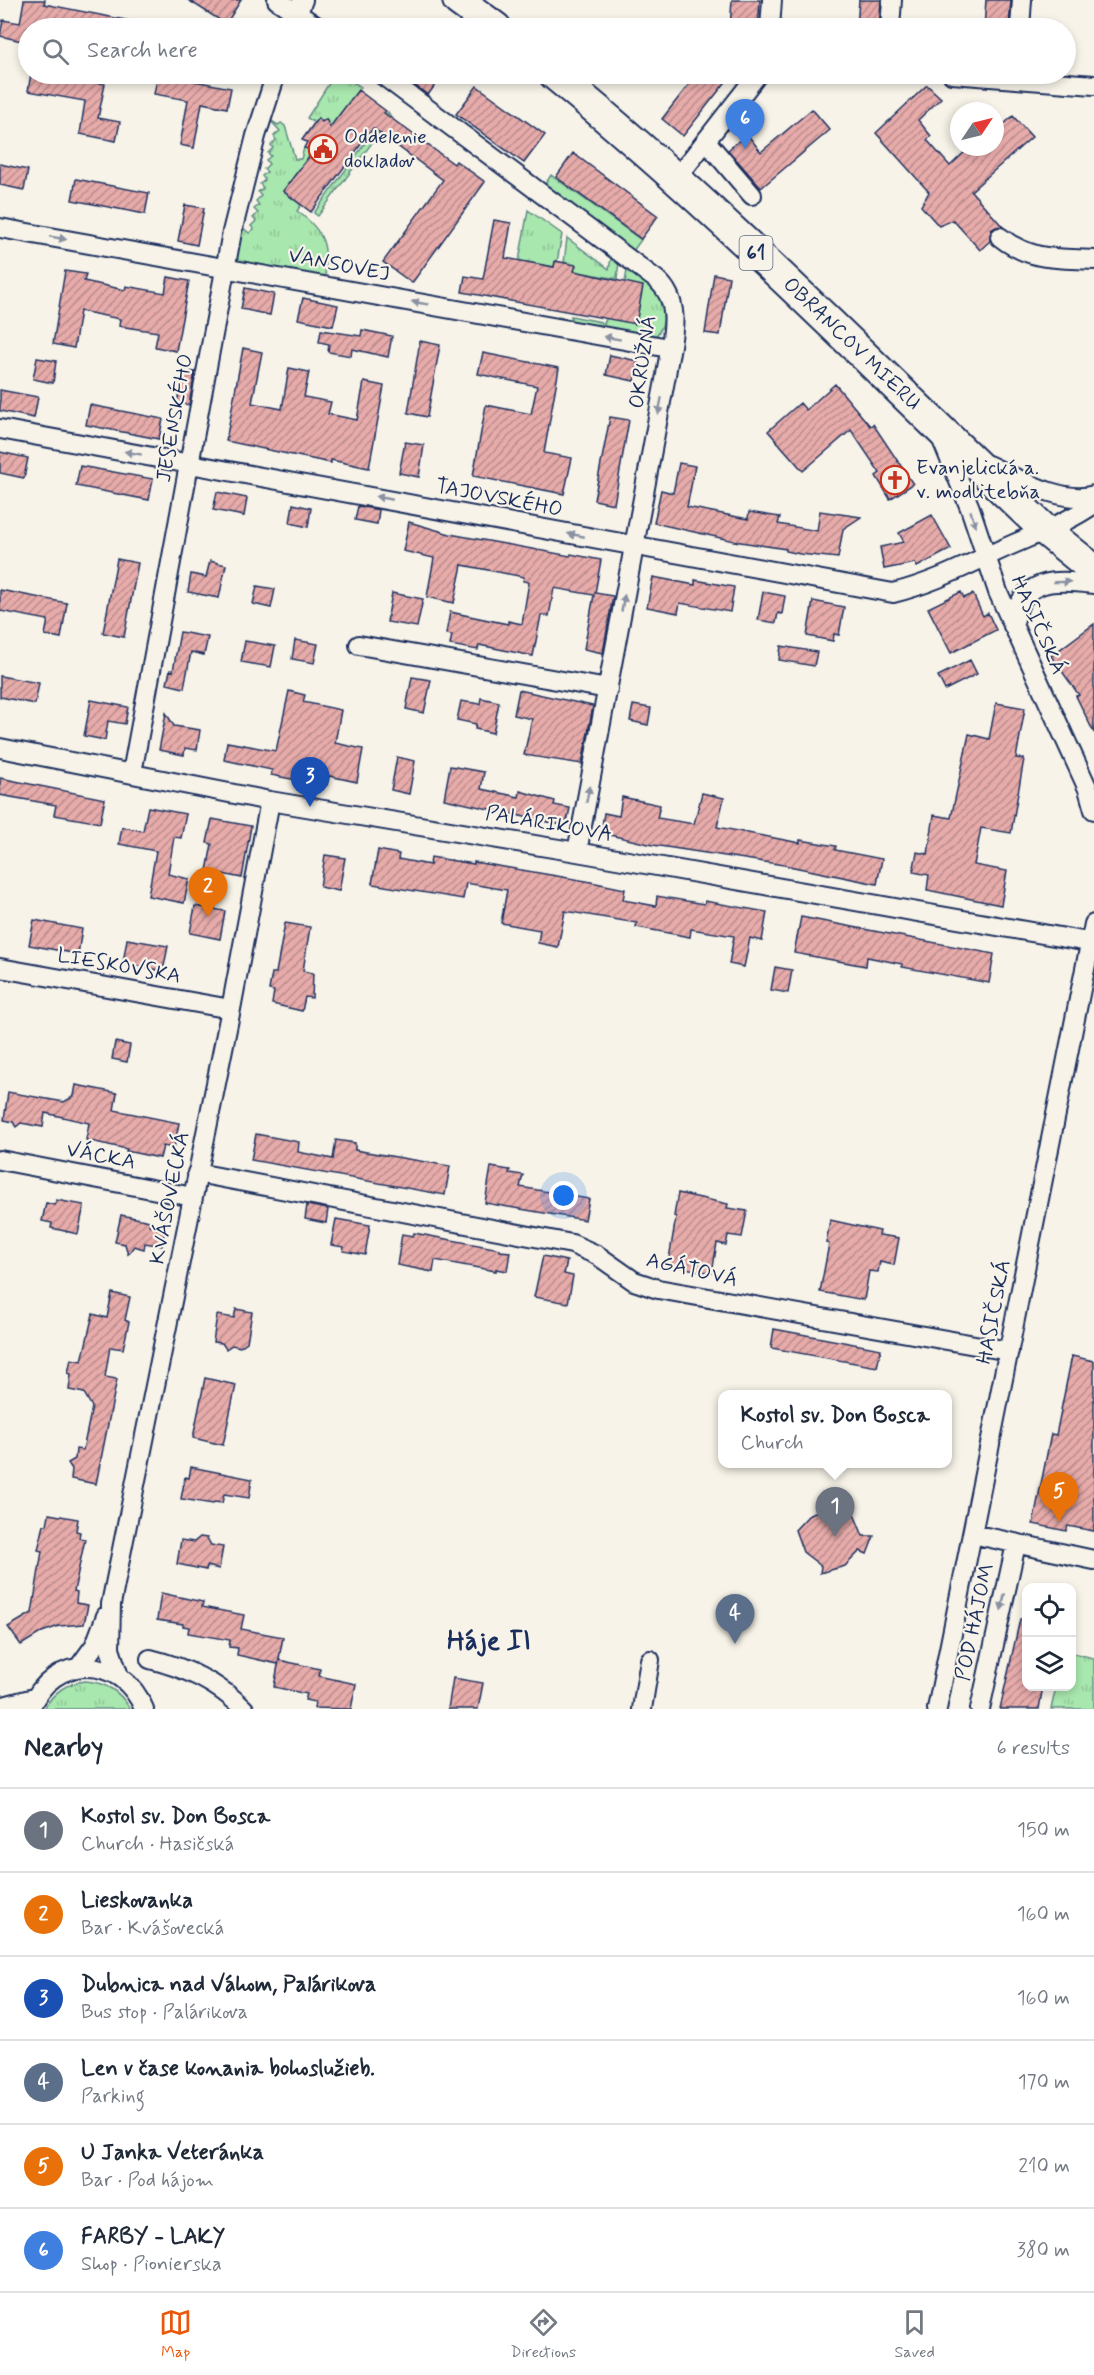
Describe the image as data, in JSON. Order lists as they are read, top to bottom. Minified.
{"streets":{"main road":["61","OBRANCOV MIERU"],"street":["VANSOVEJ","OKRUŽNÁ","JESENSKÉHO","TAJOVSKÉHO","HASIČSKÁ","PALÁRIKOVA","LIESKOVSKA","VÁCKA","KVÁŠOVECKÁ","AGÁTOVÁ","POD HÁJOM"]},"crossings":[["VANSOVEJ","OKRUŽNÁ"],["VANSOVEJ","JESENSKÉHO"],["OBRANCOV MIERU","TAJOVSKÉHO"],["OBRANCOV MIERU","HASIČSKÁ"],["OKRUŽNÁ","TAJOVSKÉHO"],["OKRUŽNÁ","PALÁRIKOVA"],["JESENSKÉHO","TAJOVSKÉHO"],["JESENSKÉHO","PALÁRIKOVA"],["TAJOVSKÉHO","HASIČSKÁ"],["HASIČSKÁ","PALÁRIKOVA"],["HASIČSKÁ","AGÁTOVÁ"],["HASIČSKÁ","POD HÁJOM"],["PALÁRIKOVA","KVÁŠOVECKÁ"],["LIESKOVSKA","KVÁŠOVECKÁ"],["VÁCKA","KVÁŠOVECKÁ"],["KVÁŠOVECKÁ","AGÁTOVÁ"]],"one_way":["POD HÁJOM"],"districts":["Háje II"],"places":{"public building":["Oddelenie dokladov"],"church":["Evanjelická a. v. modlitebňa"]},"north":"top right","page":{"search":"Search here","pins":["6","3","2","5","1","4"],"popup":["Kostol sv. Don Bosca","Church"],"heading":["Nearby","6 results"],"list":[{"mark":"1","name":"Kostol sv. Don Bosca","note":"Church · Hasičská","value":"150 m"},{"mark":"2","name":"Lieskovanka","note":"Bar · Kvášovecká","value":"160 m"},{"mark":"3","name":"Dubnica nad Váhom, Palárikova","note":"Bus stop · Palárikova","value":"160 m"},{"mark":"4","name":"Len v čase konania bohoslužieb.","note":"Parking","value":"170 m"},{"mark":"5","name":"U Janka Veteránka","note":"Bar · Pod hájom","value":"210 m"},{"mark":"6","name":"FARBY - LAKY","note":"Shop · Pionierska","value":"380 m"}],"nav":["Map","Directions","Saved"]}}
